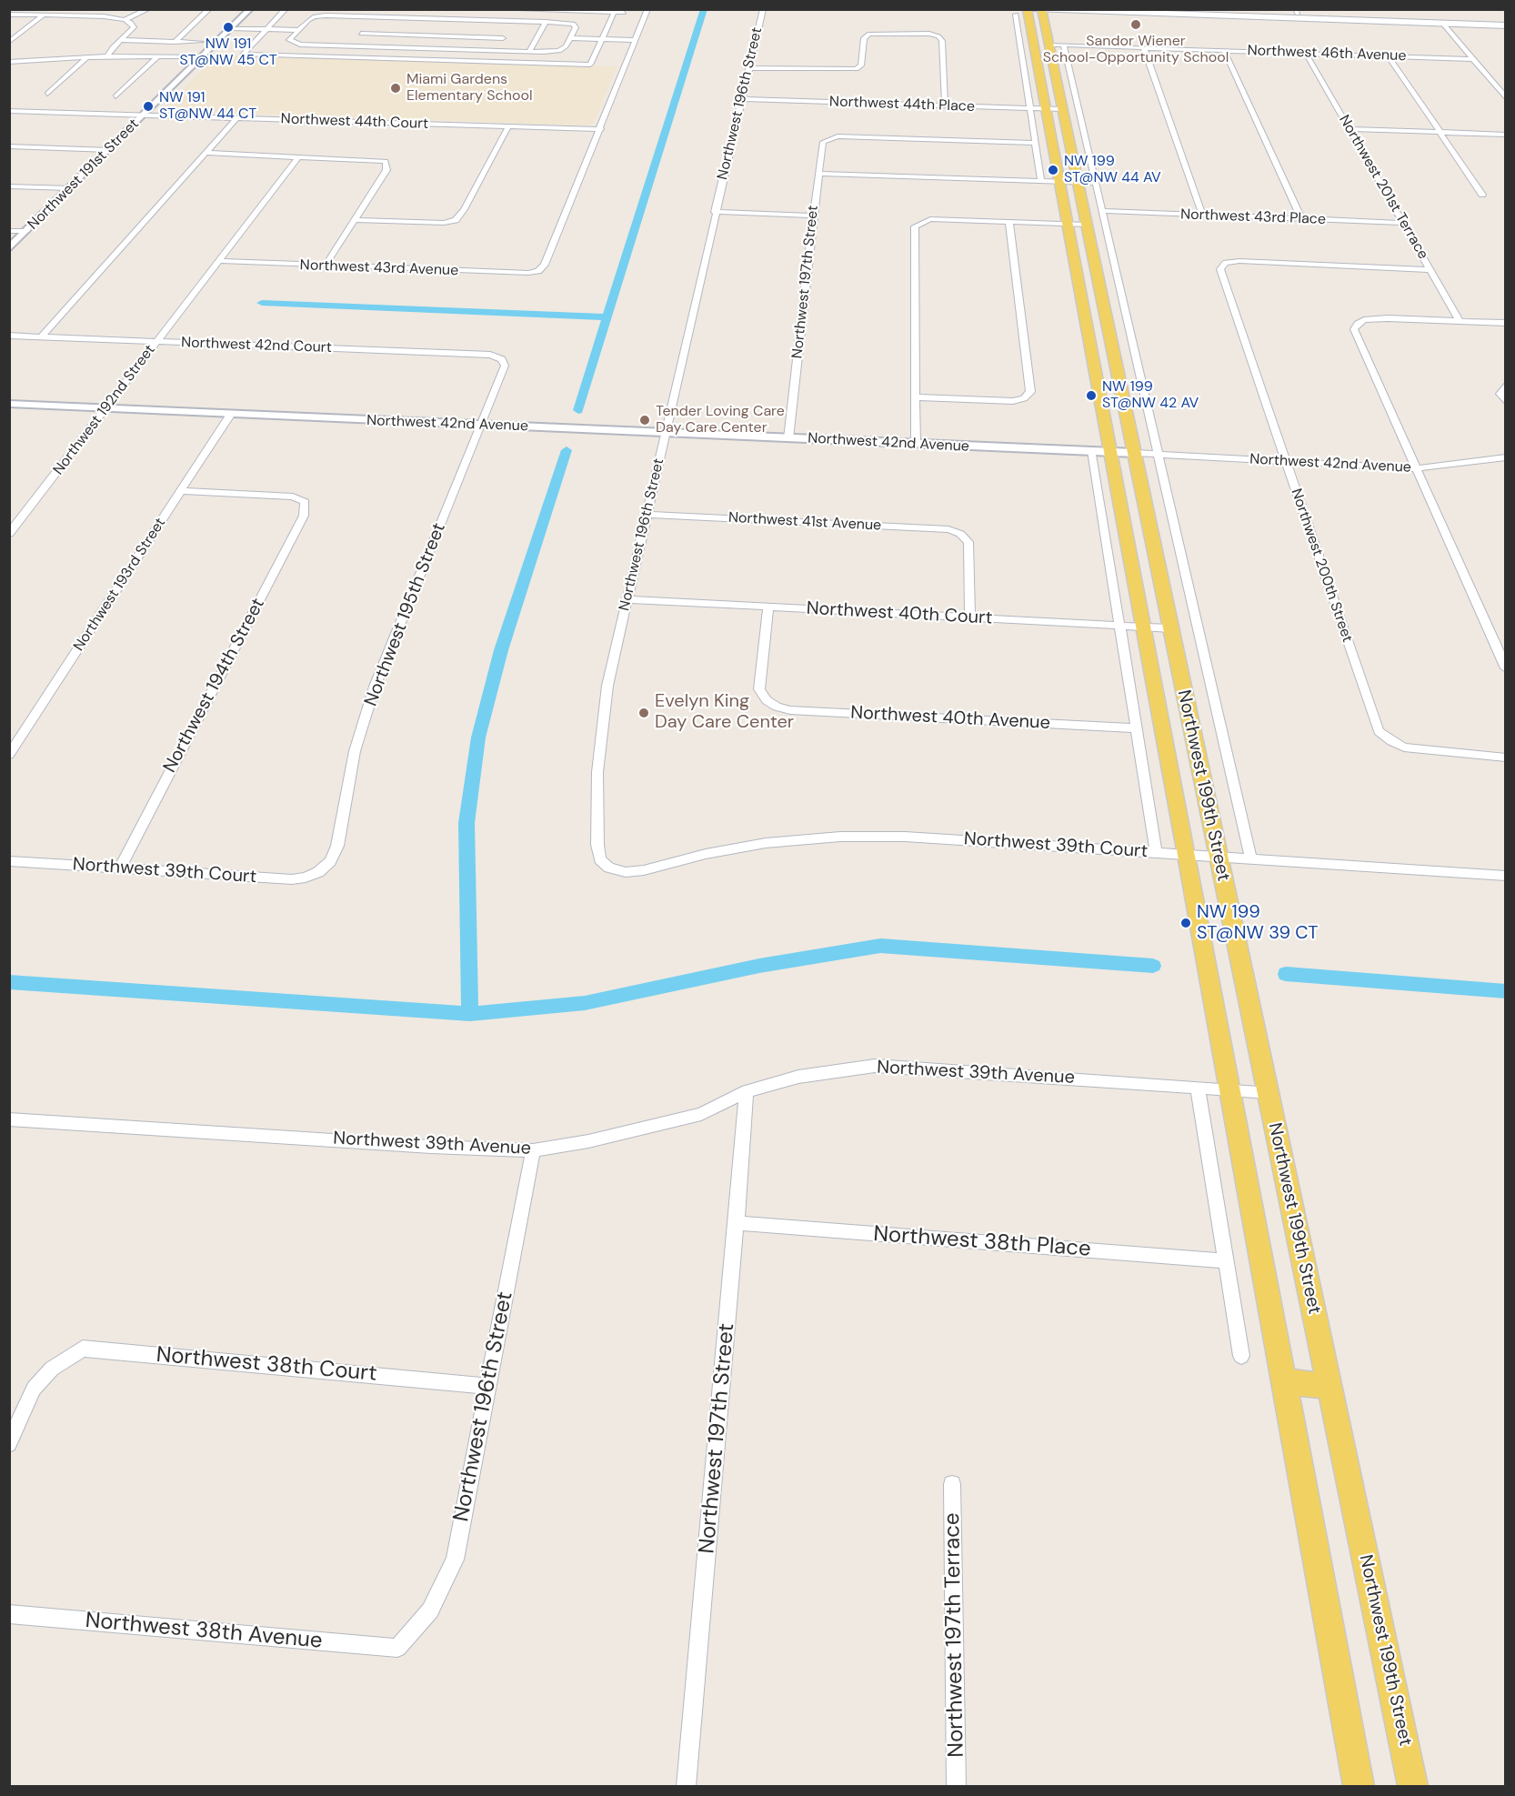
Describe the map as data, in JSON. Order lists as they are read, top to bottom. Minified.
{"streets":{"main road":["Northwest 199th Street"],"street":["Northwest 46th Avenue","Northwest 196th Street","Northwest 44th Place","Northwest 44th Court","Northwest 191st Street","Northwest 201st Terrace","Northwest 43rd Place","Northwest 43rd Avenue","Northwest 197th Street","Northwest 42nd Court","Northwest 192nd Street","Northwest 42nd Avenue","Northwest 41st Avenue","Northwest 200th Street","Northwest 193rd Street","Northwest 40th Court","Northwest 195th Street","Northwest 194th Street","Northwest 40th Avenue","Northwest 39th Court","Northwest 39th Avenue","Northwest 38th Place","Northwest 38th Court","Northwest 38th Avenue","Northwest 197th Terrace"]},"crossings":[["Northwest 46th Avenue","Northwest 201st Terrace"],["Northwest 46th Avenue","Northwest 199th Street"],["Northwest 196th Street","Northwest 44th Place"],["Northwest 196th Street","Northwest 42nd Avenue"],["Northwest 196th Street","Northwest 41st Avenue"],["Northwest 196th Street","Northwest 40th Court"],["Northwest 196th Street","Northwest 39th Court"],["Northwest 196th Street","Northwest 39th Avenue"],["Northwest 196th Street","Northwest 38th Court"],["Northwest 196th Street","Northwest 38th Avenue"],["Northwest 44th Place","Northwest 199th Street"],["Northwest 44th Court","Northwest 191st Street"],["Northwest 44th Court","Northwest 43rd Avenue"],["Northwest 201st Terrace","Northwest 43rd Place"],["Northwest 201st Terrace","Northwest 200th Street"],["Northwest 43rd Avenue","Northwest 192nd Street"],["Northwest 197th Street","Northwest 42nd Avenue"],["Northwest 197th Street","Northwest 39th Avenue"],["Northwest 197th Street","Northwest 38th Place"],["Northwest 42nd Court","Northwest 192nd Street"],["Northwest 42nd Court","Northwest 195th Street"],["Northwest 192nd Street","Northwest 42nd Avenue"],["Northwest 42nd Avenue","Northwest 200th Street"],["Northwest 42nd Avenue","Northwest 193rd Street"],["Northwest 42nd Avenue","Northwest 195th Street"],["Northwest 42nd Avenue","Northwest 199th Street"],["Northwest 41st Avenue","Northwest 40th Court"],["Northwest 193rd Street","Northwest 194th Street"],["Northwest 40th Court","Northwest 40th Avenue"],["Northwest 40th Court","Northwest 199th Street"],["Northwest 195th Street","Northwest 39th Court"],["Northwest 194th Street","Northwest 39th Court"],["Northwest 199th Street","Northwest 39th Court"],["Northwest 199th Street","Northwest 39th Avenue"]],"places":["Sandor Wiener School-Opportunity School","NW 191 ST@NW 45 CT","Miami Gardens Elementary School","NW 191 ST@NW 44 CT","NW 199 ST@NW 44 AV","NW 199 ST@NW 42 AV","Tender Loving Care Day Care Center","Evelyn King Day Care Center","NW 199 ST@NW 39 CT"]}
